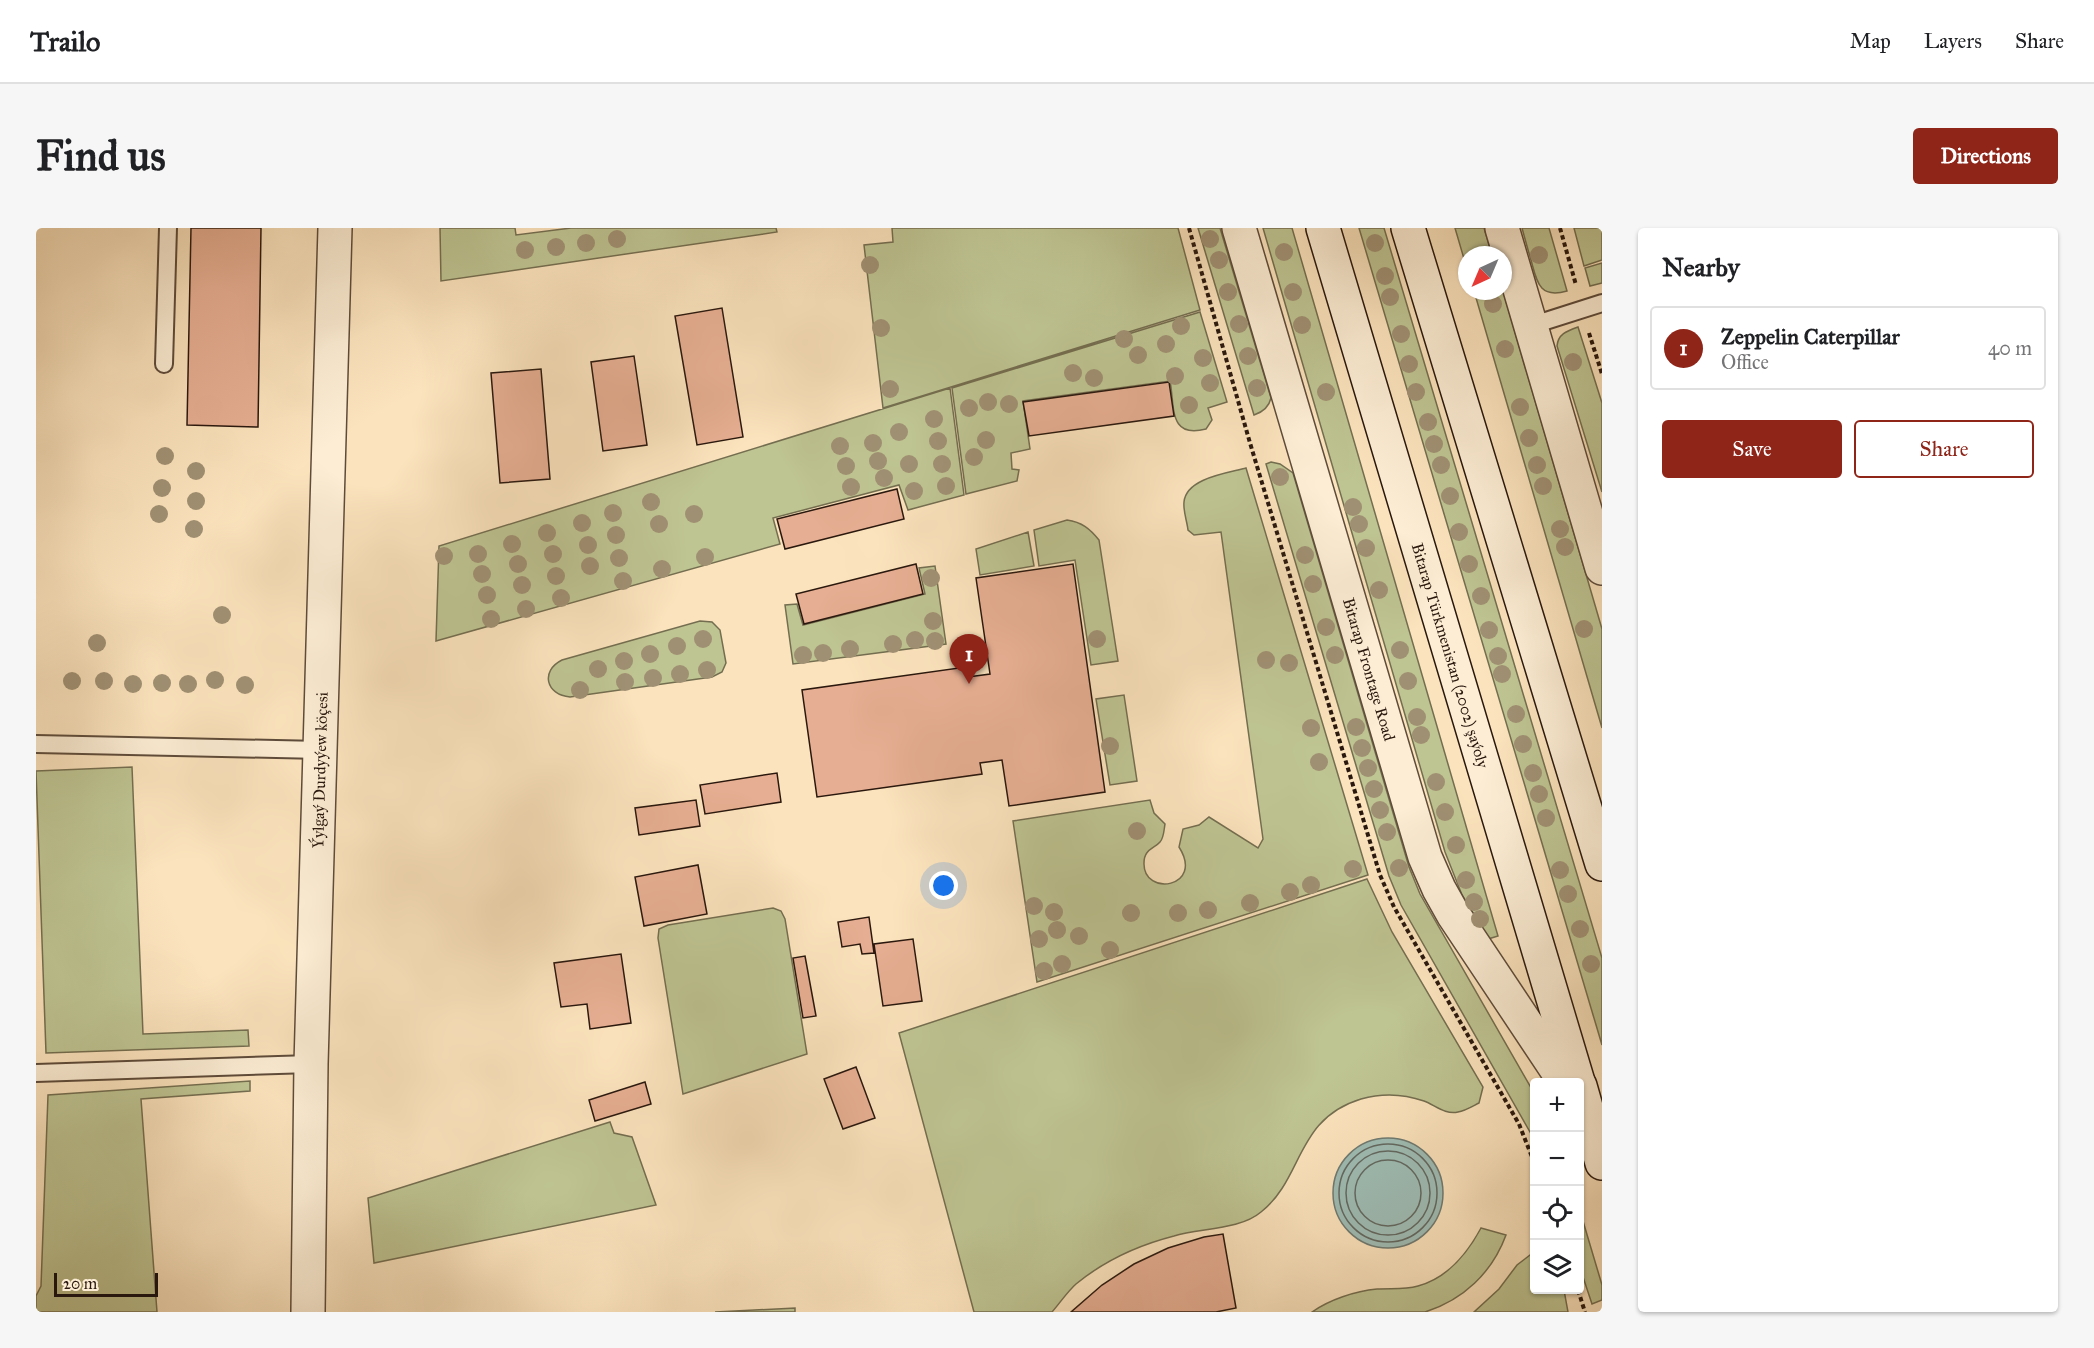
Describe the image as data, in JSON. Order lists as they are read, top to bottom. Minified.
{"streets":{"street":["Bitarap Türkmenistan (2002) şaýoly","Bitarap Frontage Road","Ýylgaý Durdyýew köçesi"]},"scale_bar":"20 m","north":"bottom left","page":{"header":"Trailo","nav":["Map","Layers","Share"],"buttons":["Directions",["Save","Share"]],"title":"Find us","heading":"Nearby","list":[{"mark":"1","name":"Zeppelin Caterpillar","note":"Office","value":"40 m"}],"pins":"1","map_buttons":["+","−"],"scale":"20 m"}}
